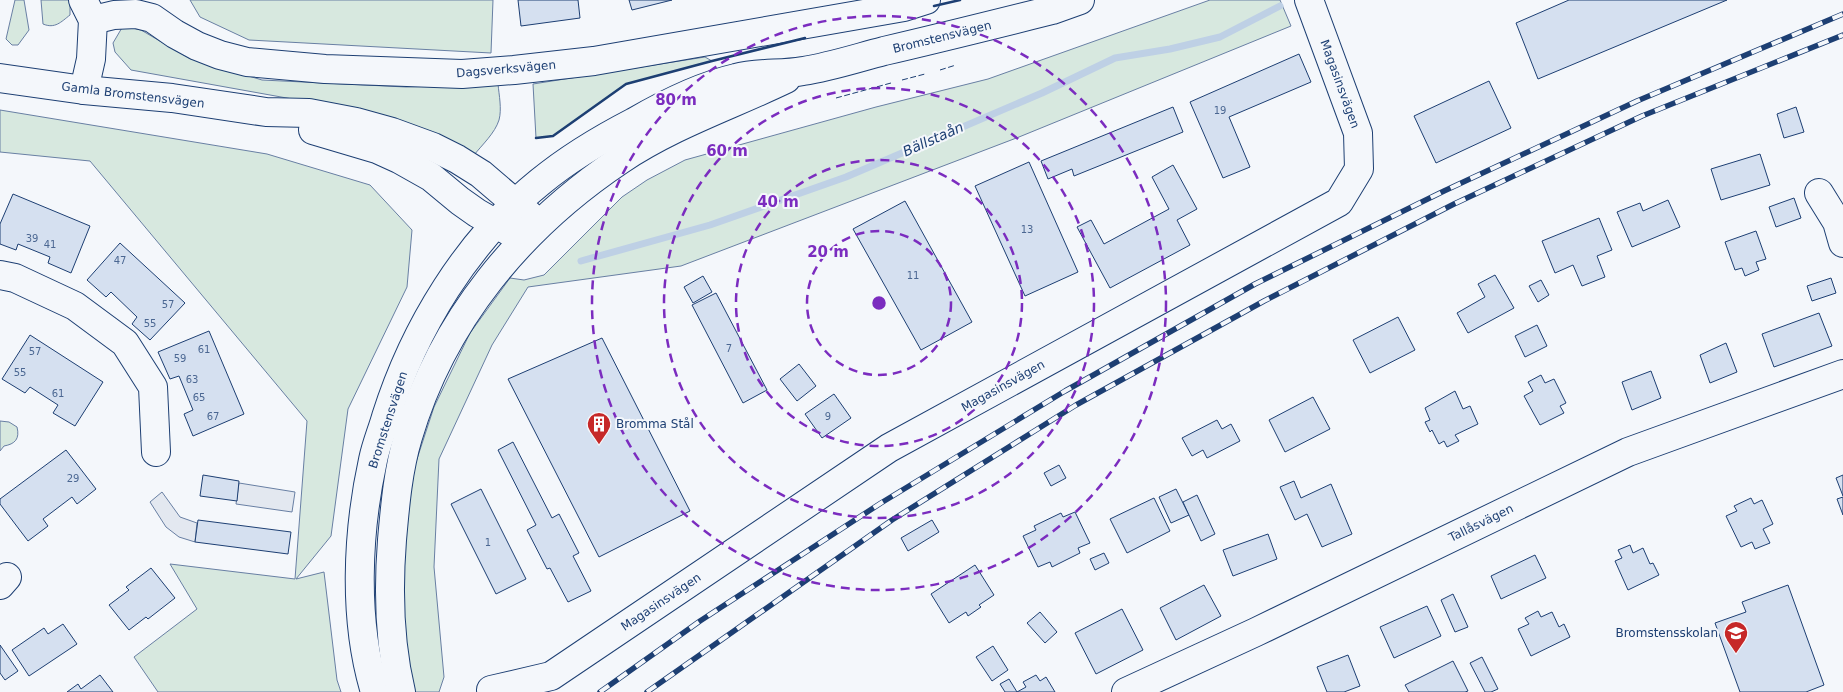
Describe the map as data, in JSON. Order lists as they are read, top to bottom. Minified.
{"streets":{"street":["Bromstensvägen","Dagsverksvägen","Magasinsvägen","Gamla Bromstensvägen","Tallåsvägen"]},"crossings":[["Bromstensvägen","Gamla Bromstensvägen"]],"water":["Bällstaån"],"places":{"building":["Bromma Stål"],"school or university":["Bromstensskolan"]},"house_numbers":["19","13","39","41","47","11","57","55","7","61","57","59","55","63","61","65","67","9","29","1"],"rings":["80 m","60 m","40 m","20 m"]}
